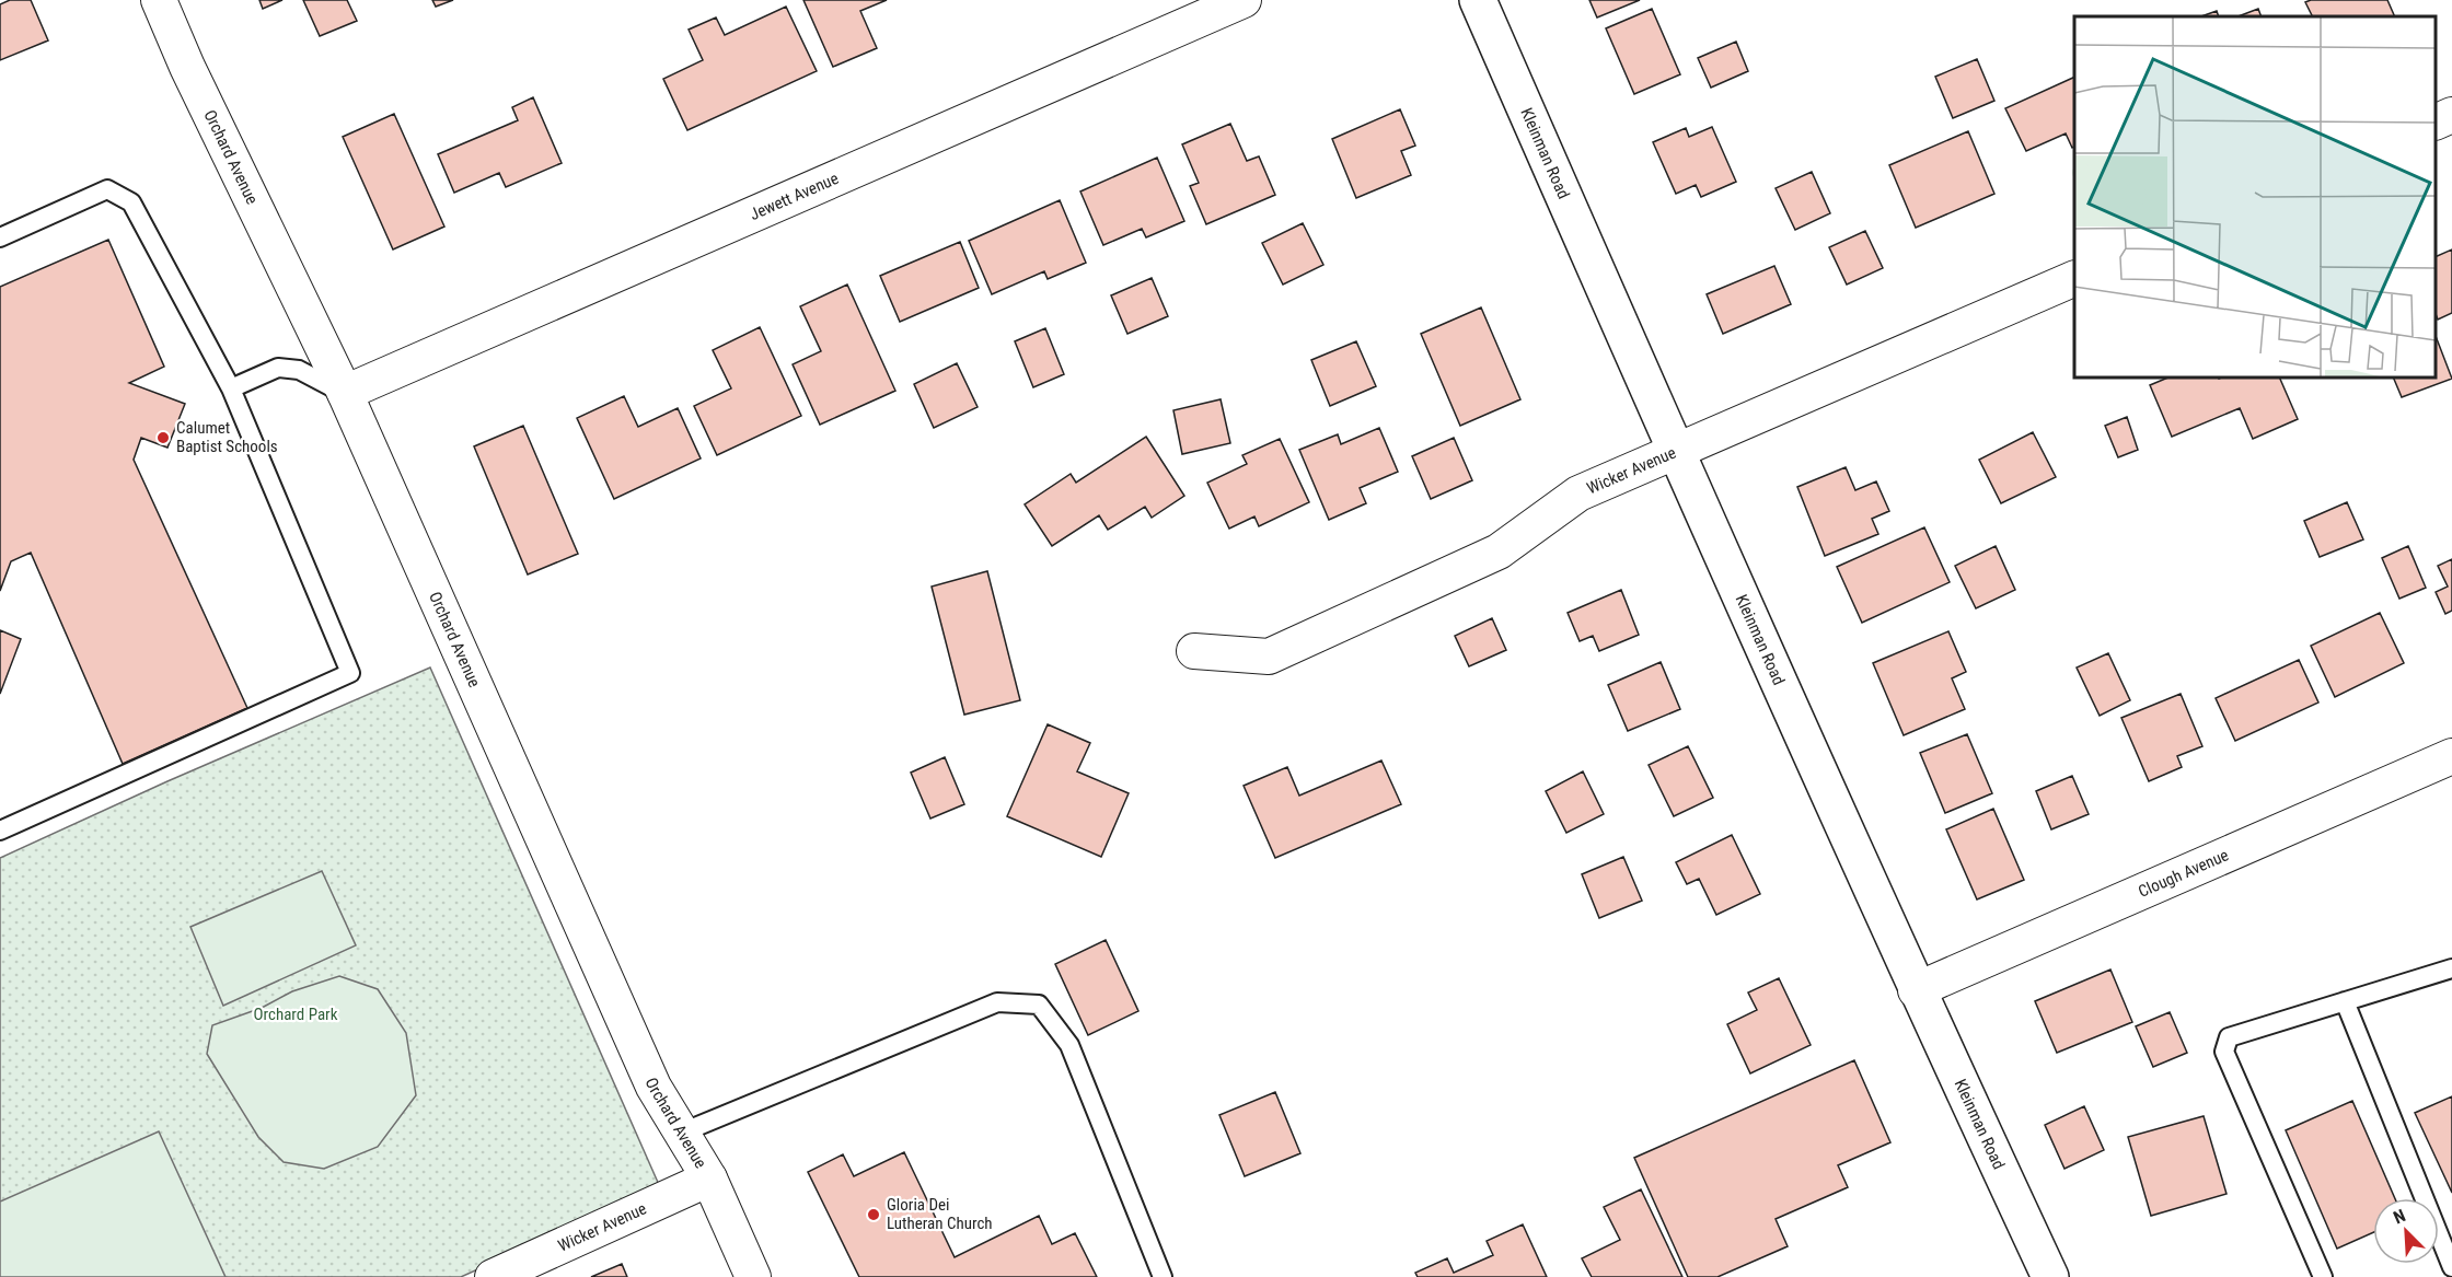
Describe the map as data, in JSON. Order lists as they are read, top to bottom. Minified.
{"streets":{"street":["Kleinman Road","Orchard Avenue","Jewett Avenue","Wicker Avenue","Clough Avenue"]},"crossings":[["Kleinman Road","Wicker Avenue"],["Kleinman Road","Clough Avenue"],["Orchard Avenue","Jewett Avenue"],["Orchard Avenue","Wicker Avenue"]],"parks":["Orchard Park"],"places":["Calumet Baptist Schools","Gloria Dei Lutheran Church"],"north":"top left"}
